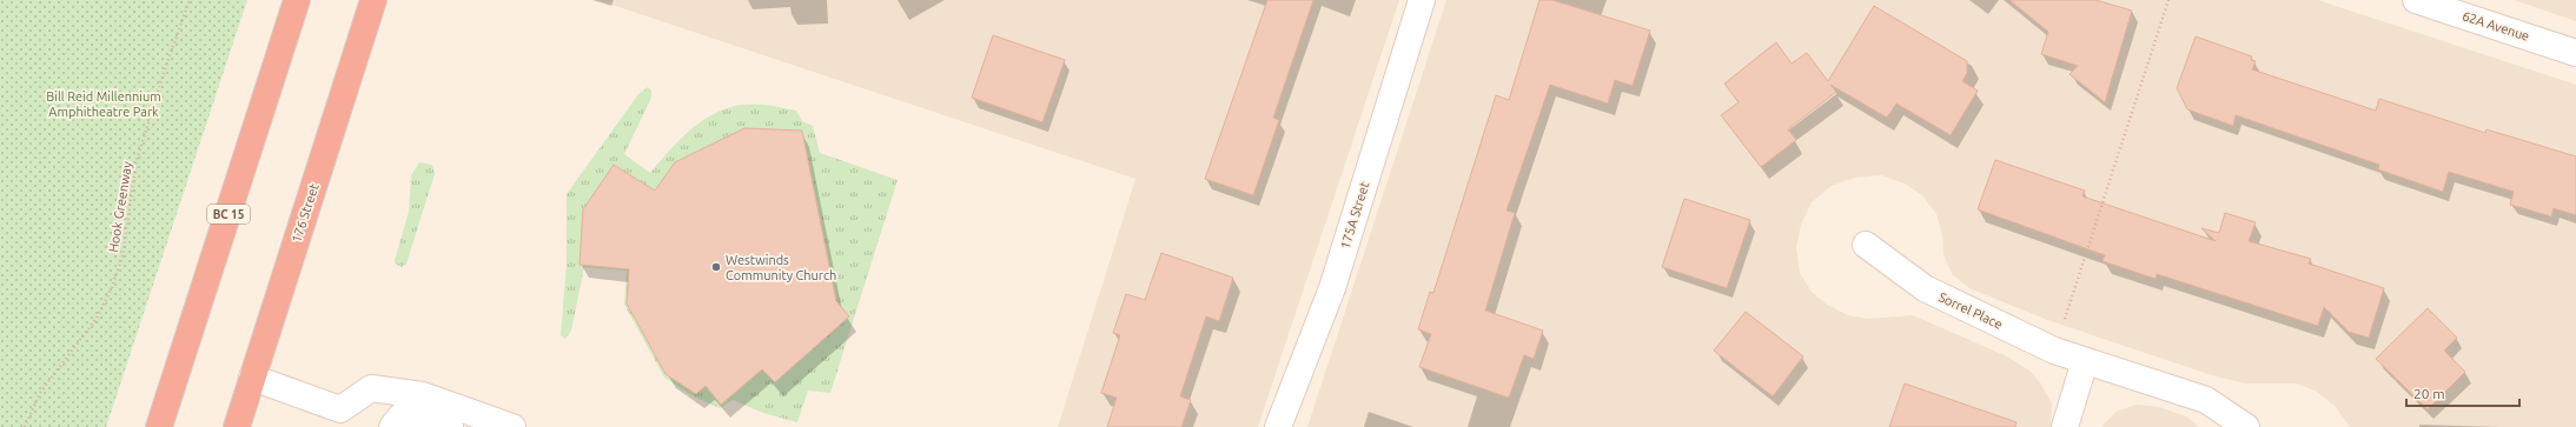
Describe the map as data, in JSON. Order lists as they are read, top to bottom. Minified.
{"streets":{"highway":["176 Street","BC 15"],"street":["62A Avenue","175A Street","Sorrel Place"],"path":["Hook Greenway"]},"parks":["Bill Reid Millennium Amphitheatre Park"],"places":["Westwinds Community Church"],"scale_bar":"20 m"}
